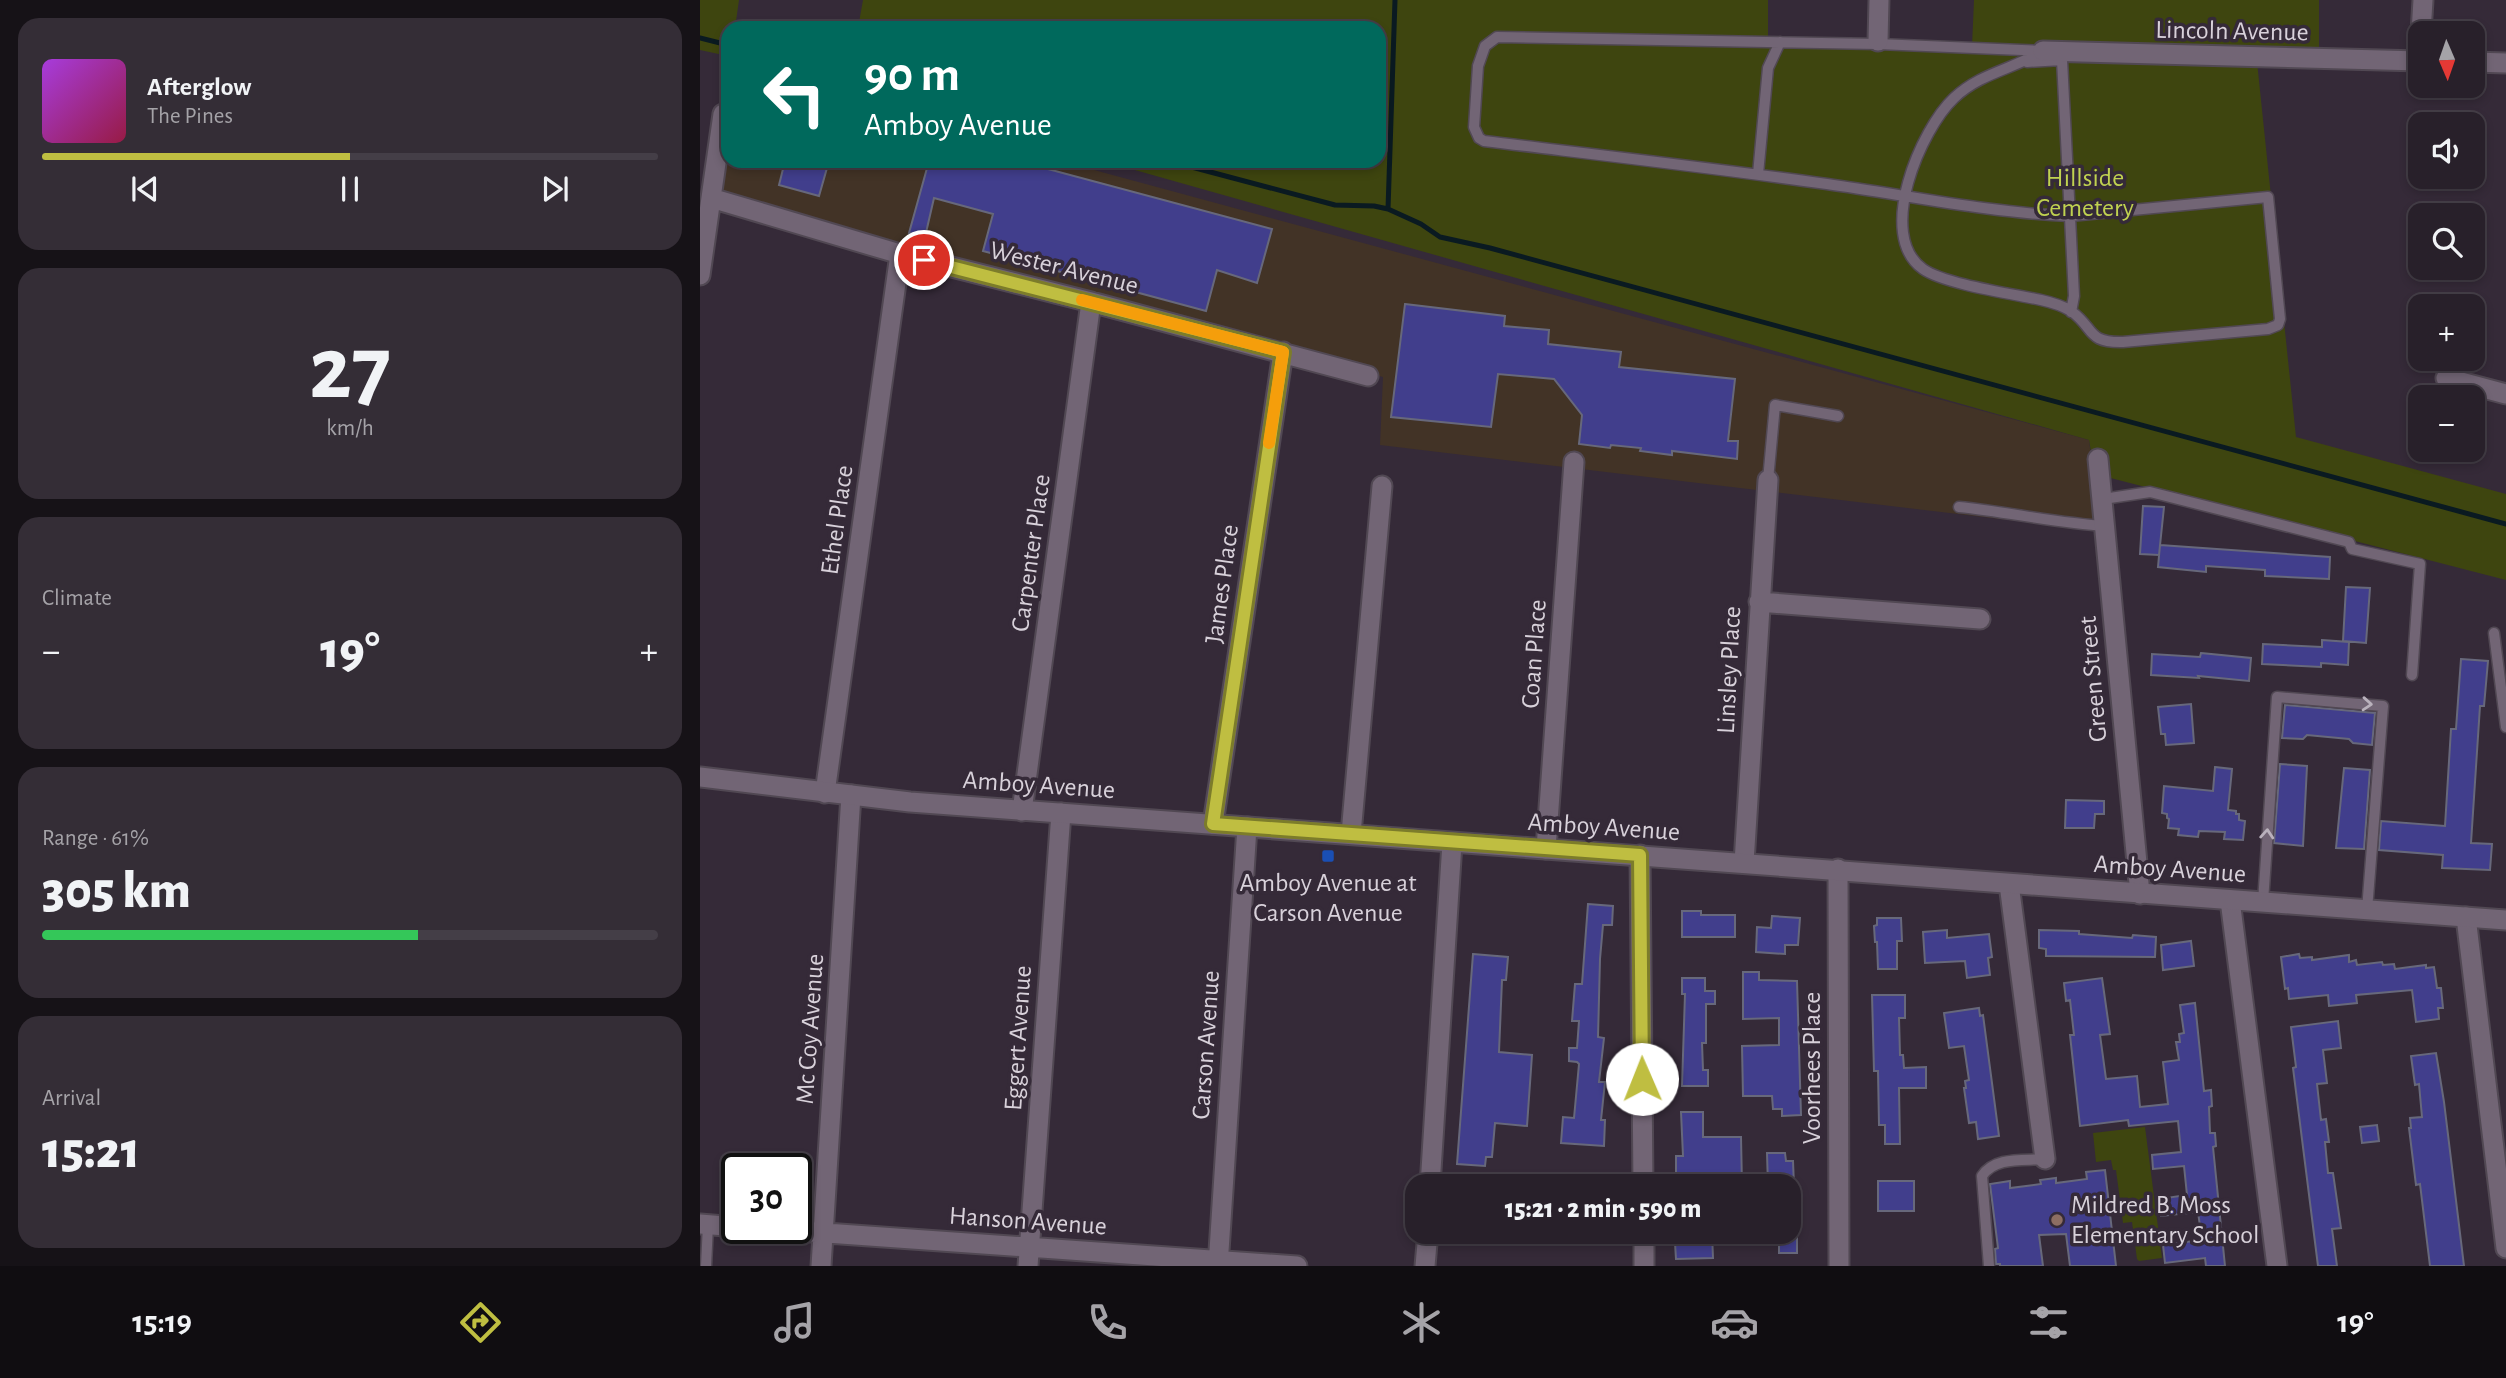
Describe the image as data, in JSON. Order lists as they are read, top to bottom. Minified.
{"streets":{"street":["Lincoln Avenue","Wester Avenue","Ethel Place","Carpenter Place","James Place","Coan Place","Linsley Place","Green Street","Amboy Avenue","Mc Coy Avenue","Eggert Avenue","Carson Avenue","Voorhees Place","Hanson Avenue"]},"crossings":[["Wester Avenue","Ethel Place"],["Wester Avenue","Carpenter Place"],["Wester Avenue","James Place"],["Ethel Place","Amboy Avenue"],["Carpenter Place","Amboy Avenue"],["James Place","Amboy Avenue"],["Coan Place","Amboy Avenue"],["Linsley Place","Amboy Avenue"],["Green Street","Amboy Avenue"],["Amboy Avenue","Mc Coy Avenue"],["Amboy Avenue","Eggert Avenue"],["Amboy Avenue","Carson Avenue"],["Amboy Avenue","Voorhees Place"],["Mc Coy Avenue","Hanson Avenue"],["Eggert Avenue","Hanson Avenue"],["Carson Avenue","Hanson Avenue"]],"parks":["Hillside Cemetery"],"places":{"transit":["Amboy Avenue at Carson Avenue"],"other":["Mildred B. Moss Elementary School"]},"north":"bottom","page":{"map_buttons":["+","−"],"turn":["90 m","Amboy Avenue"],"song":["Afterglow","The Pines"],"tile":[["27","km/h"],"Climate",["Range · 61%","305 km"],["Arrival","15:21"]],"heat":["−","19°","+"],"limit":"30","trip":"15:21 · 2 min · 590 m","tabs":["15:19","19°"]}}
